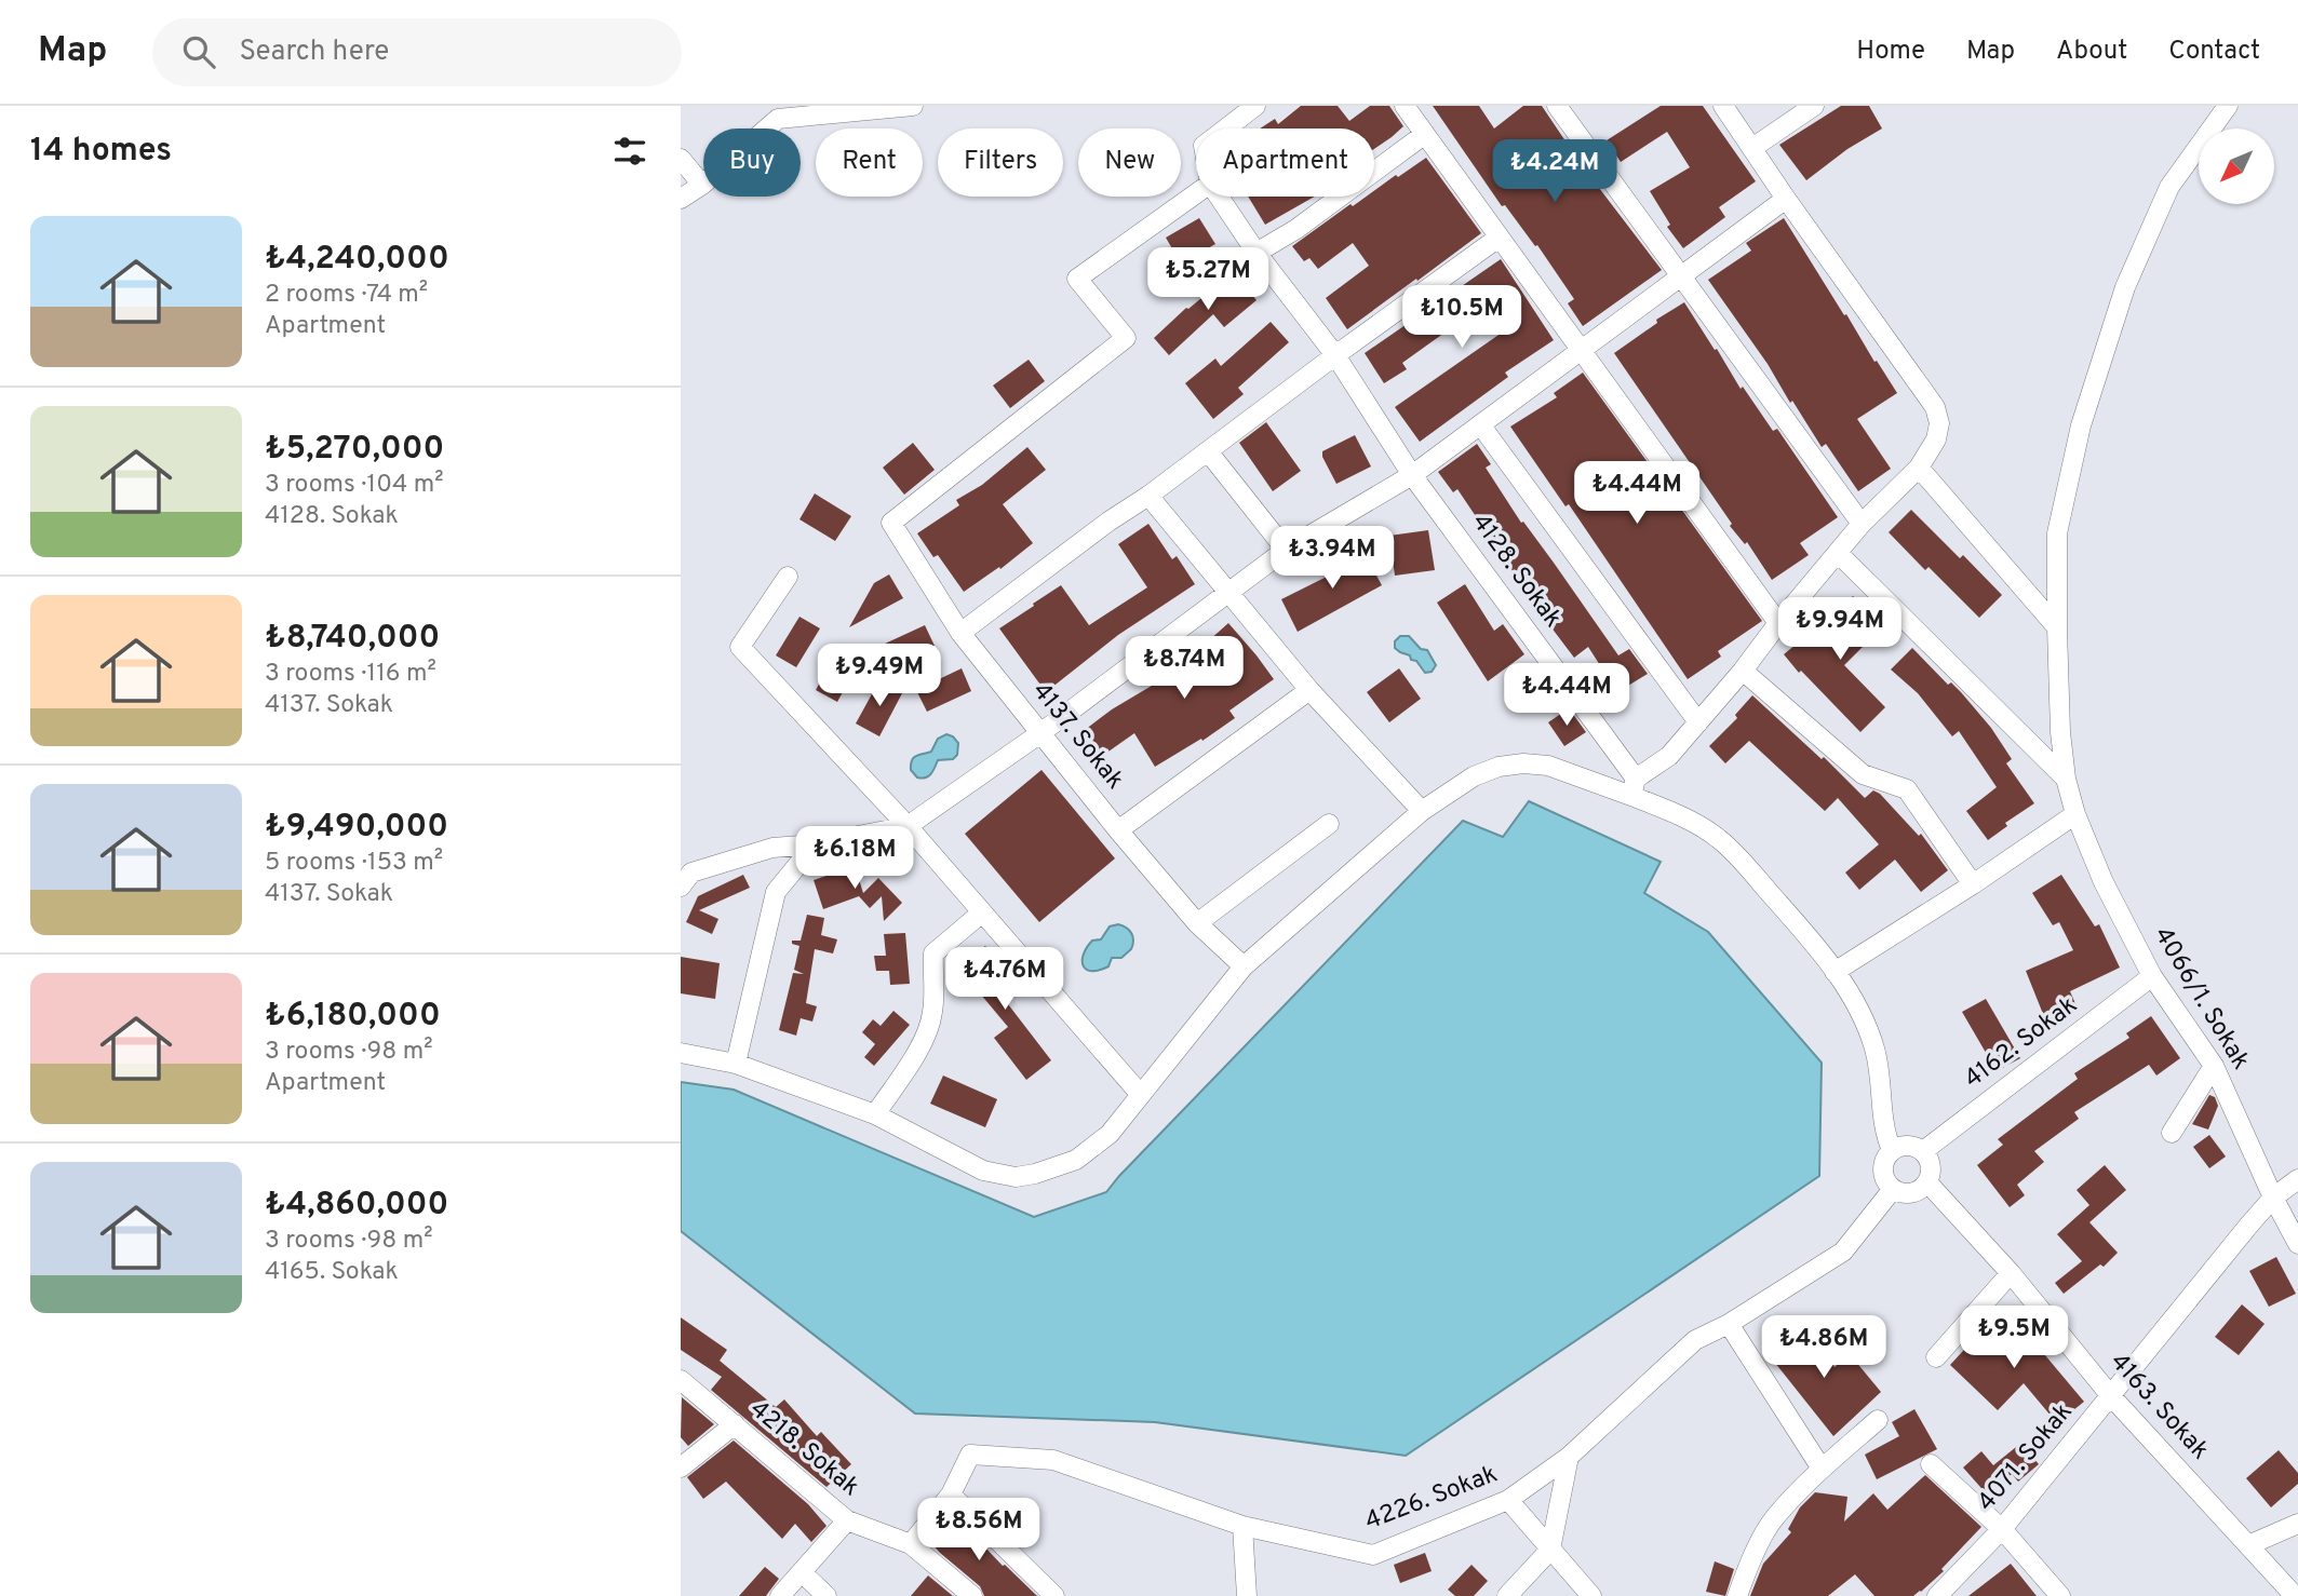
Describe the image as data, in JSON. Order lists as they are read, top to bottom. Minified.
{"streets":{"street":["4128. Sokak","4137. Sokak","4066/1. Sokak","4162. Sokak","4163. Sokak","4218. Sokak","4071. Sokak","4226. Sokak"]},"crossings":[["4066/1. Sokak","4162. Sokak"],["4066/1. Sokak","4071. Sokak"],["4162. Sokak","4163. Sokak"],["4163. Sokak","4071. Sokak"]],"north":"bottom left","page":{"header":"Map","search":"Search here","nav":["Home","Map","About","Contact"],"heading":"14 homes","chip":["Buy","Rent","Filters","New","Apartment"],"price":["₺4.24M","₺5.27M","₺10.5M","₺4.44M","₺3.94M","₺9.94M","₺8.74M","₺9.49M","₺4.44M","₺6.18M","₺4.76M","₺9.5M","₺4.86M","₺8.56M"],"list":[{"name":"₺4,240,000","note":"2 rooms · 74 m² · Apartment"},{"name":"₺5,270,000","note":"3 rooms · 104 m² · 4128. Sokak"},{"name":"₺8,740,000","note":"3 rooms · 116 m² · 4137. Sokak"},{"name":"₺9,490,000","note":"5 rooms · 153 m² · 4137. Sokak"},{"name":"₺6,180,000","note":"3 rooms · 98 m² · Apartment"},{"name":"₺4,860,000","note":"3 rooms · 98 m² · 4165. Sokak"}]}}
